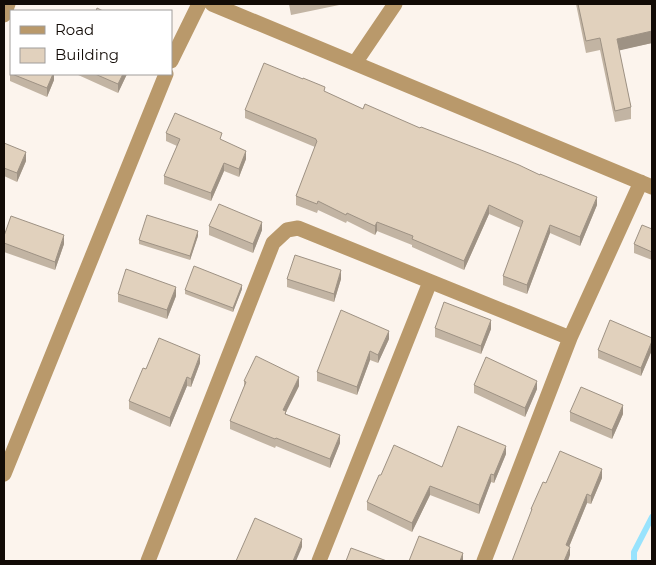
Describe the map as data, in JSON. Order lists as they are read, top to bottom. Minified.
{"legend":["Road","Building"]}
